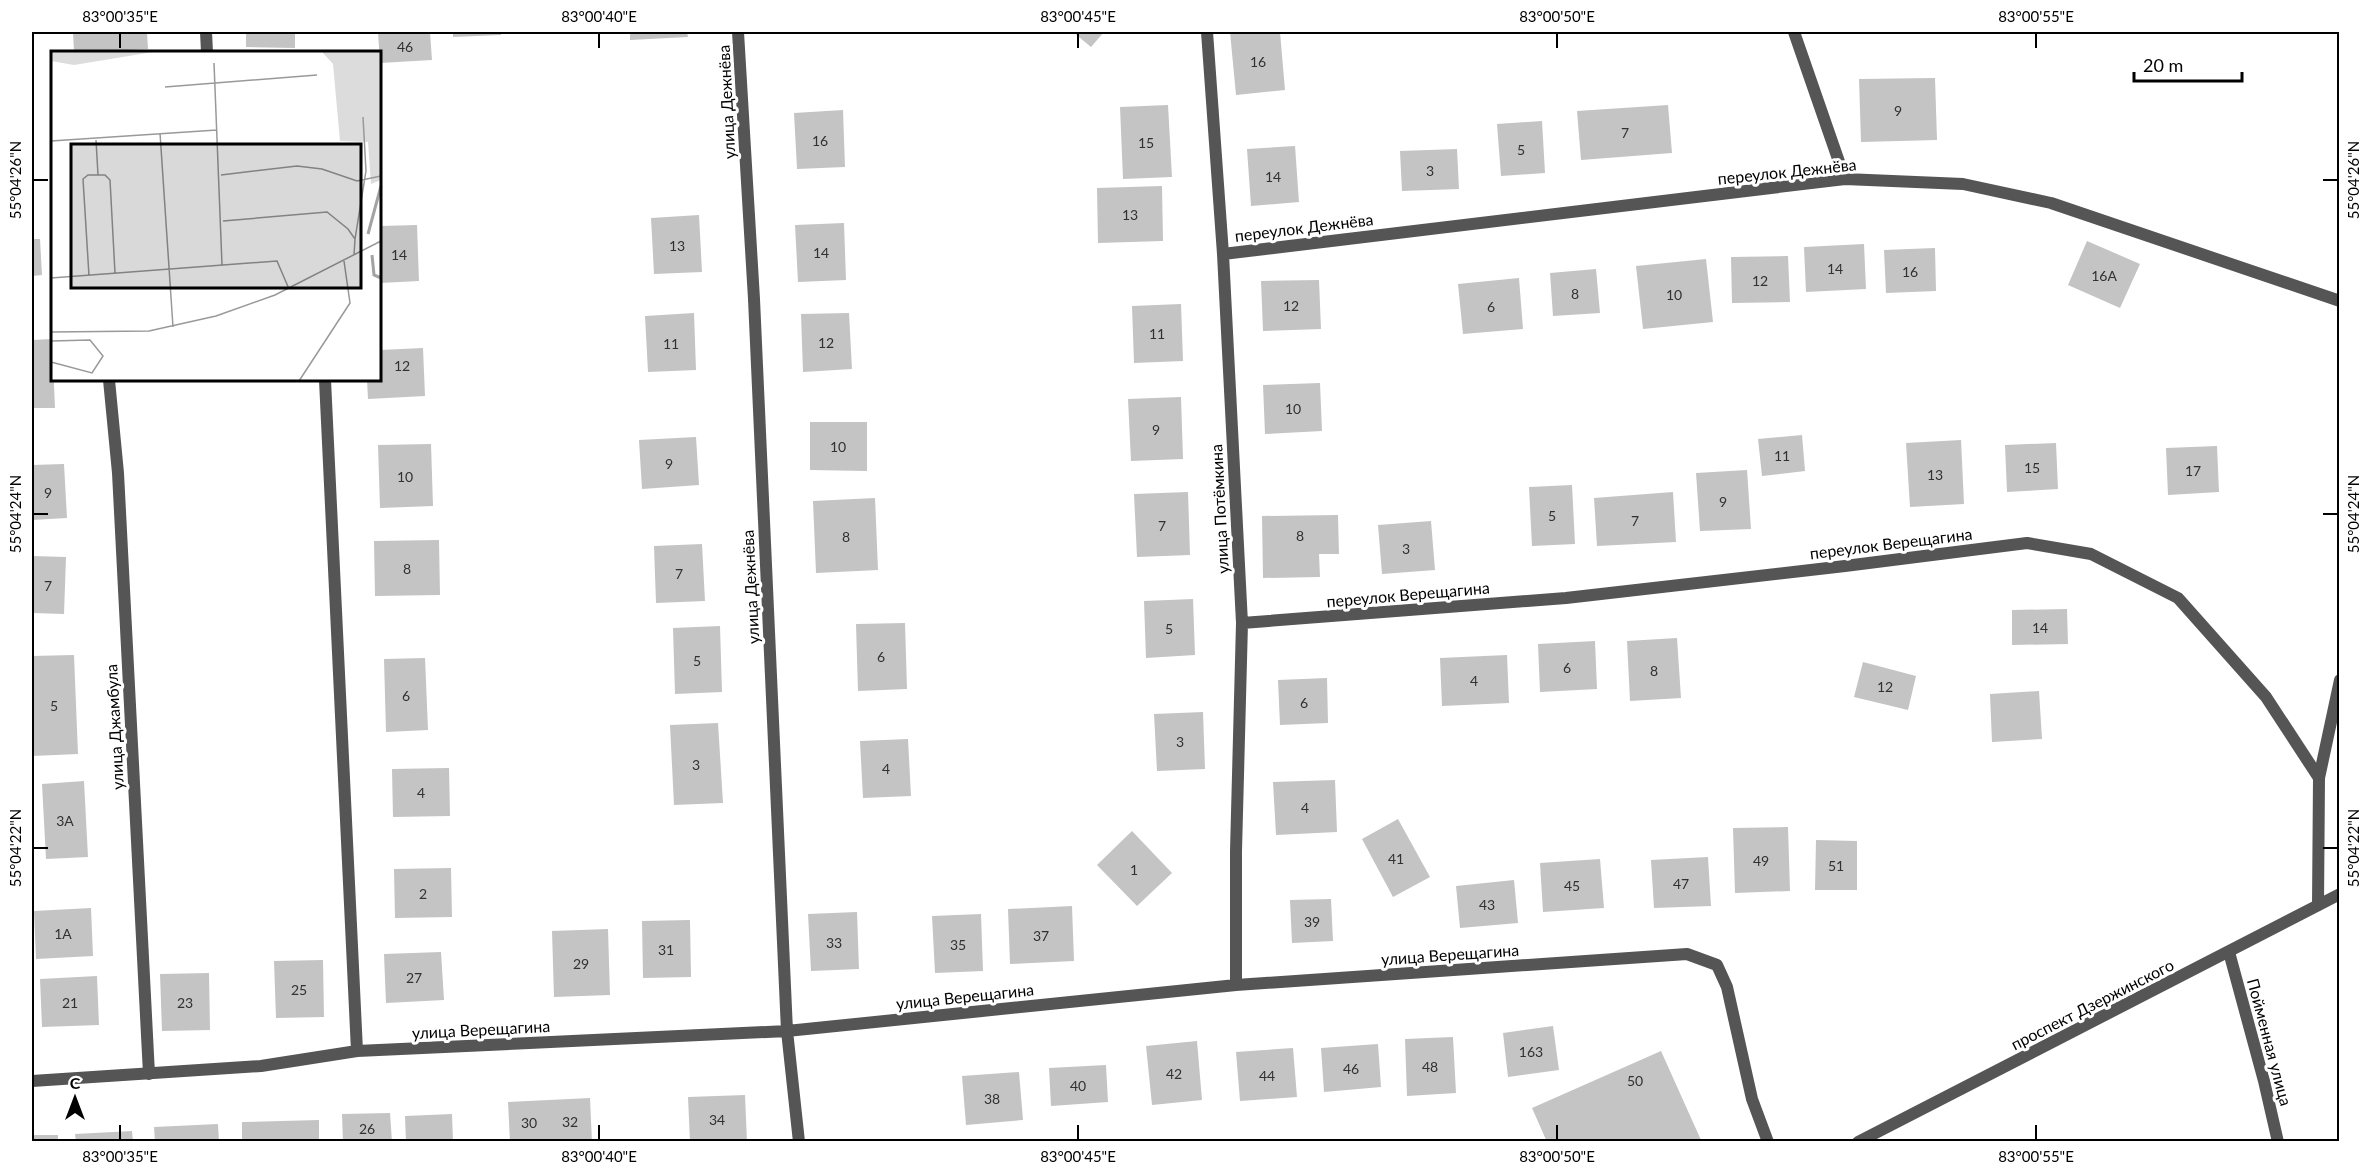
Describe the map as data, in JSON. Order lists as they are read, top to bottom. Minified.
{"streets":{"street":["улица Дежнёва","переулок Дежнёва","улица Потёмкина","переулок Верещагина","улица Джамбула","улица Верещагина","проспект Дзержинского","Пойменная улица"]},"crossings":[["улица Дежнёва","улица Верещагина"],["переулок Дежнёва","улица Потёмкина"],["улица Потёмкина","переулок Верещагина"],["улица Потёмкина","улица Верещагина"],["улица Джамбула","улица Верещагина"],["проспект Дзержинского","Пойменная улица"]],"house_numbers":["46","16","9","7","16","15","5","3","14","13","13","14","14","14","16","16А","12","8","10","12","6","11","12","11","12","10","9","10","11","9","15","17","13","10","9","9","5","7","7","8","8","3","8","7","7","14","5","6","5","6","8","4","12","6","6","5","3","3","4","4","4","3А","41","49","51","1","47","45","2","43","39","1А","37","33","35","31","29","27","25","21","23","163","48","46","42","44","50","40","38","34","32","30","26"],"scale_bar":"20 m","north":"top","coordinates":["83°00'35\"E","83°00'40\"E","83°00'45\"E","83°00'50\"E","83°00'55\"E","55°04'26\"N","55°04'24\"N","55°04'22\"N"]}
